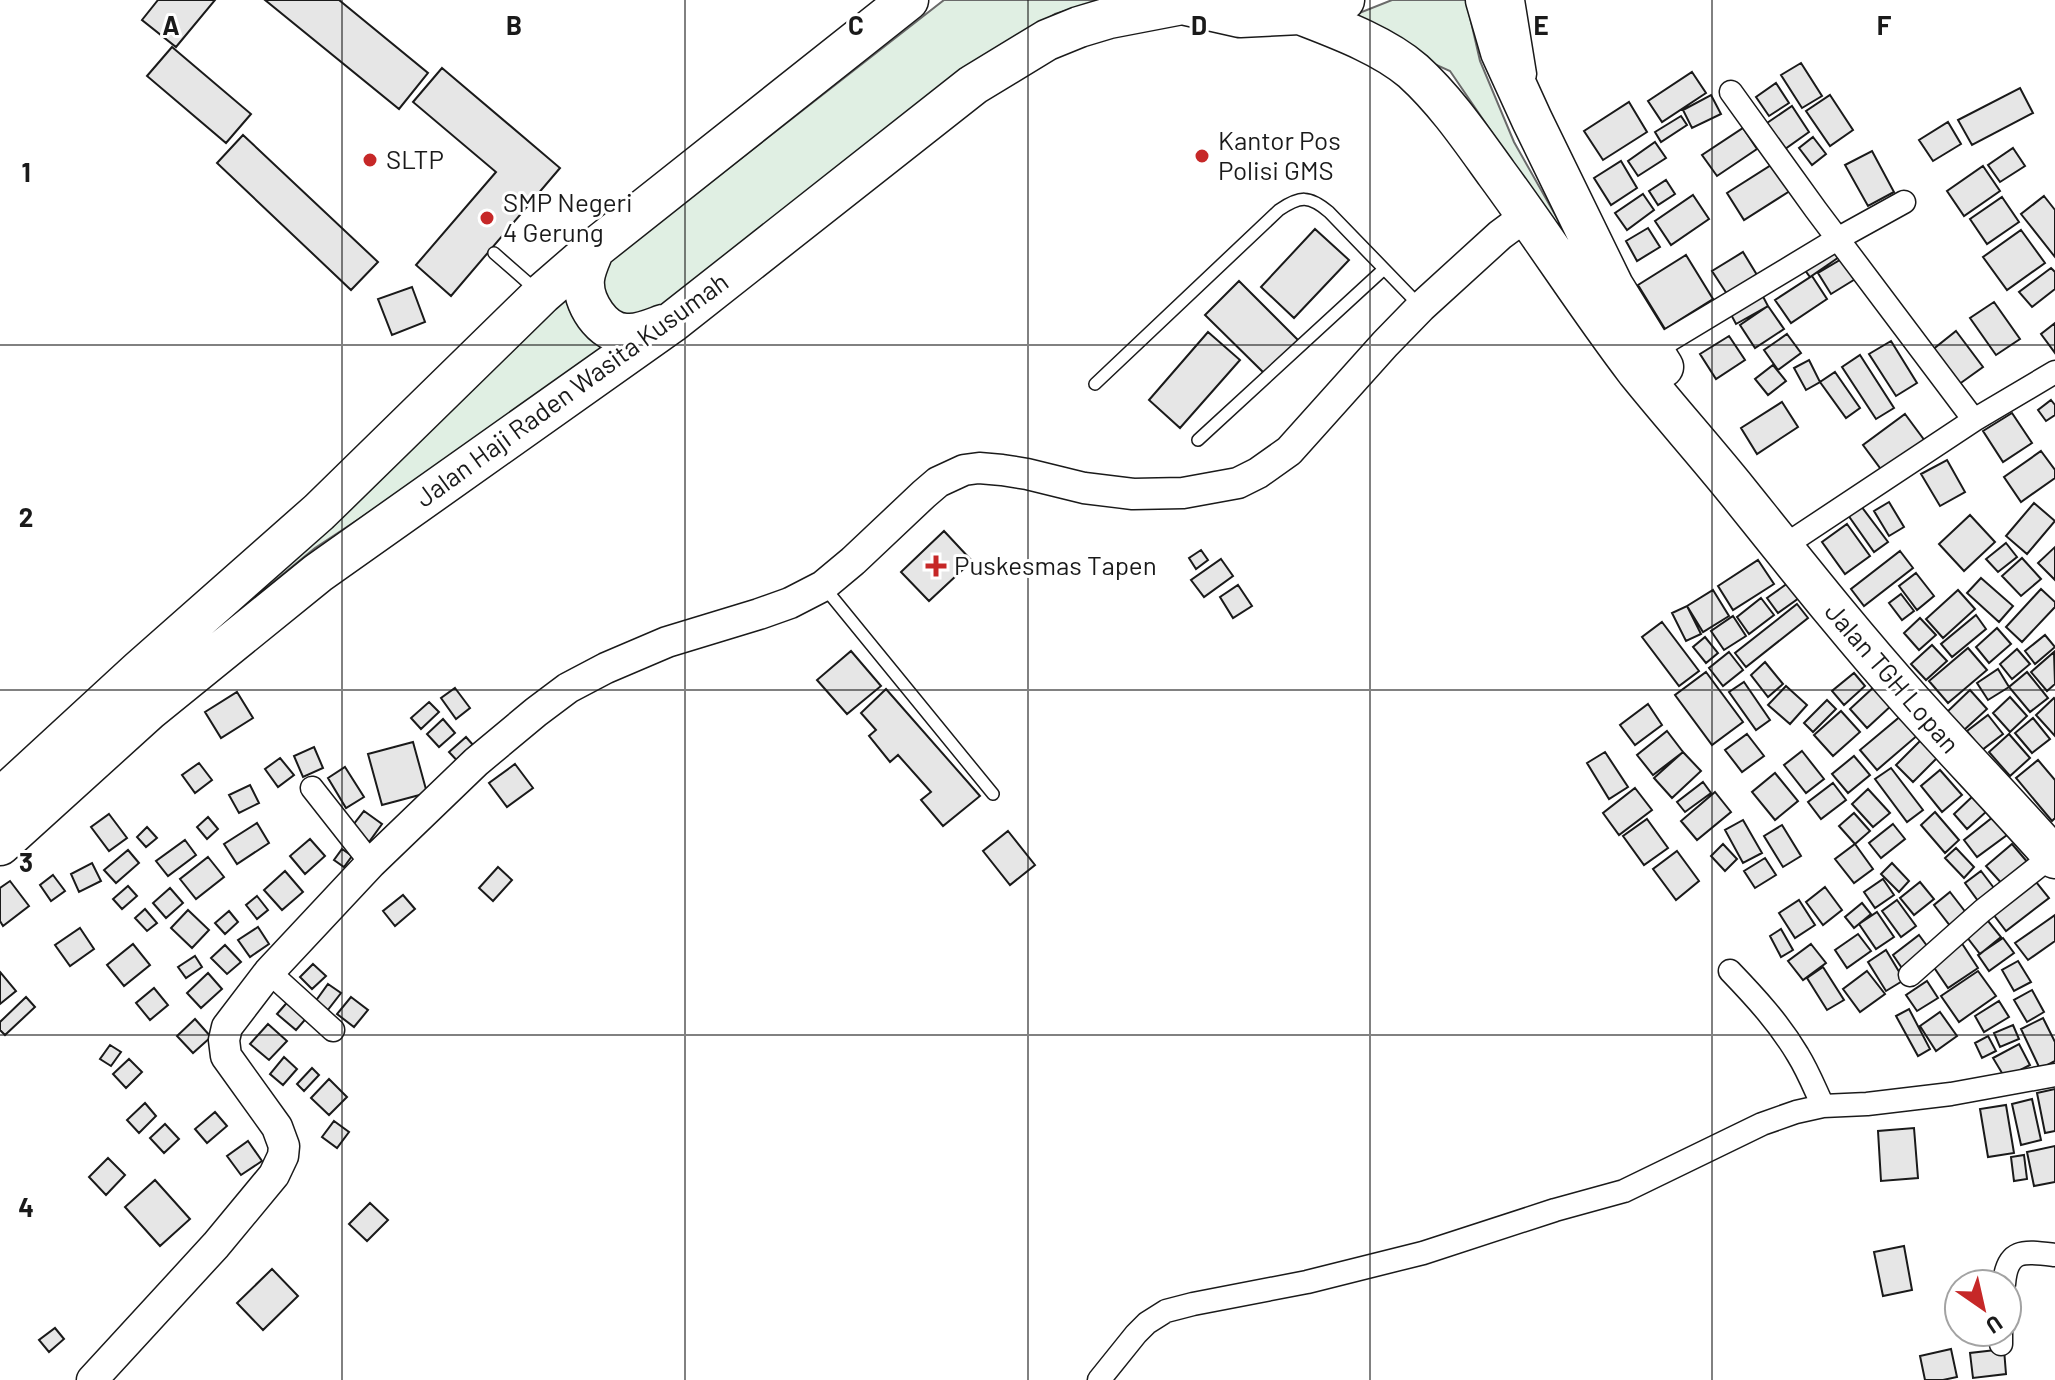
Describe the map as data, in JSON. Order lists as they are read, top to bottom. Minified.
{"streets":{"highway":["Jalan Haji Raden Wasita Kusumah","Jalan TGH Lopan"]},"places":{"other":["Kantor Pos Polisi GMS","SLTP","SMP Negeri 4 Gerung"],"health":["Puskesmas Tapen"]},"north":"bottom right","grid":{"columns":["A","B","C","D","E","F"],"rows":["1","2","3","4"]}}
